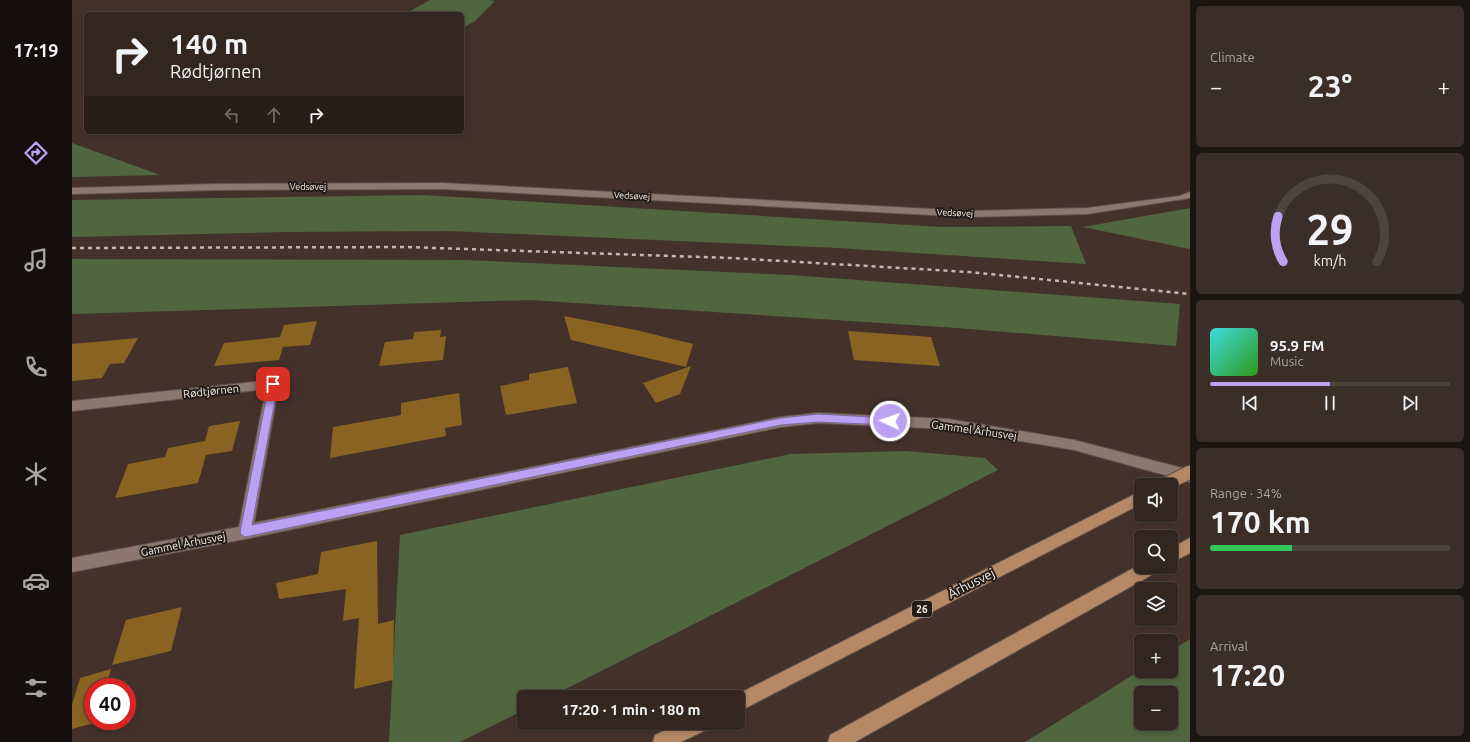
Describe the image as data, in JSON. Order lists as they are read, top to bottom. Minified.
{"streets":{"main road":["Århusvej","26"],"street":["Vedsøvej","Rødtjørnen","Gammel Århusvej"]},"crossings":[["Rødtjørnen","Gammel Århusvej"]],"page":{"tabs":"17:19","tile":["Climate",["Range · 34%","170 km"],["Arrival","17:20"]],"turn":["140 m","Rødtjørnen"],"heat":["−","23°","+"],"song":["95.9 FM","Music"],"map_buttons":["+","−"],"limit":"40","trip":"17:20 · 1 min · 180 m","gauge":["29","km/h"]}}
